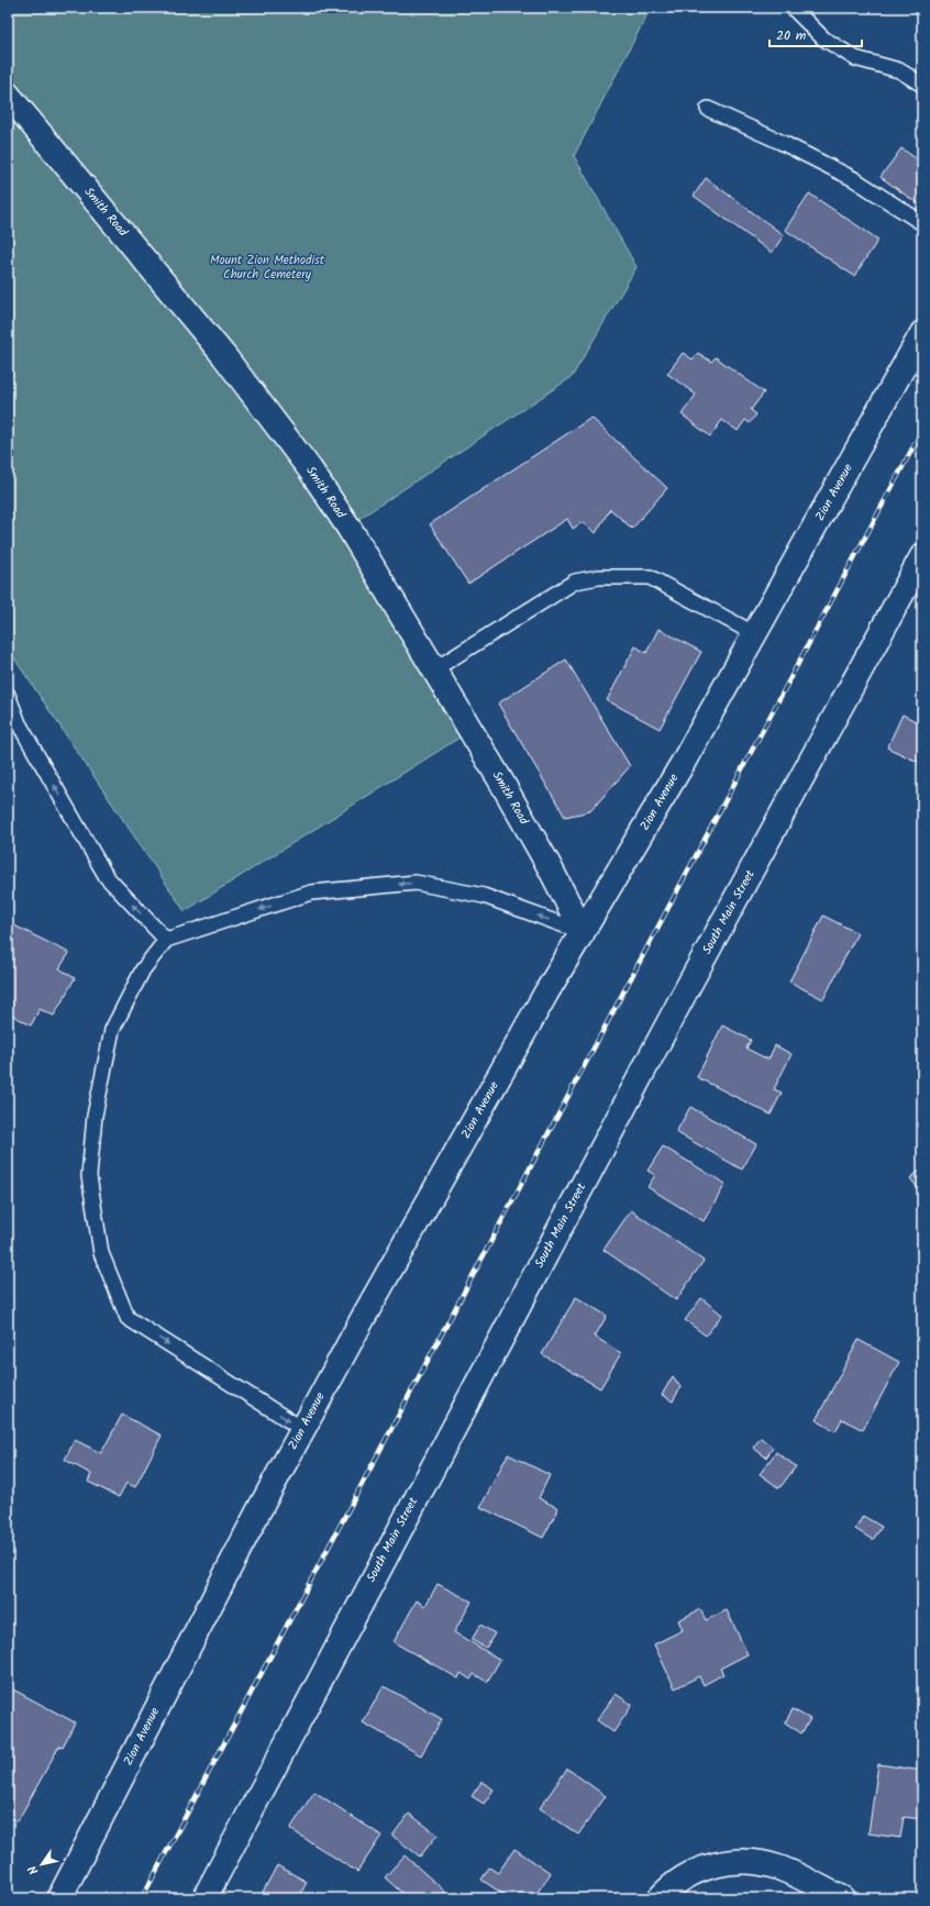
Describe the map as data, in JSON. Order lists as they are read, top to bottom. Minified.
{"streets":{"street":["Smith Road","Zion Avenue","South Main Street"]},"crossings":[["Smith Road","Zion Avenue"]],"parks":["Mount Zion Methodist Church Cemetery"],"scale_bar":"20 m","north":"bottom left"}
